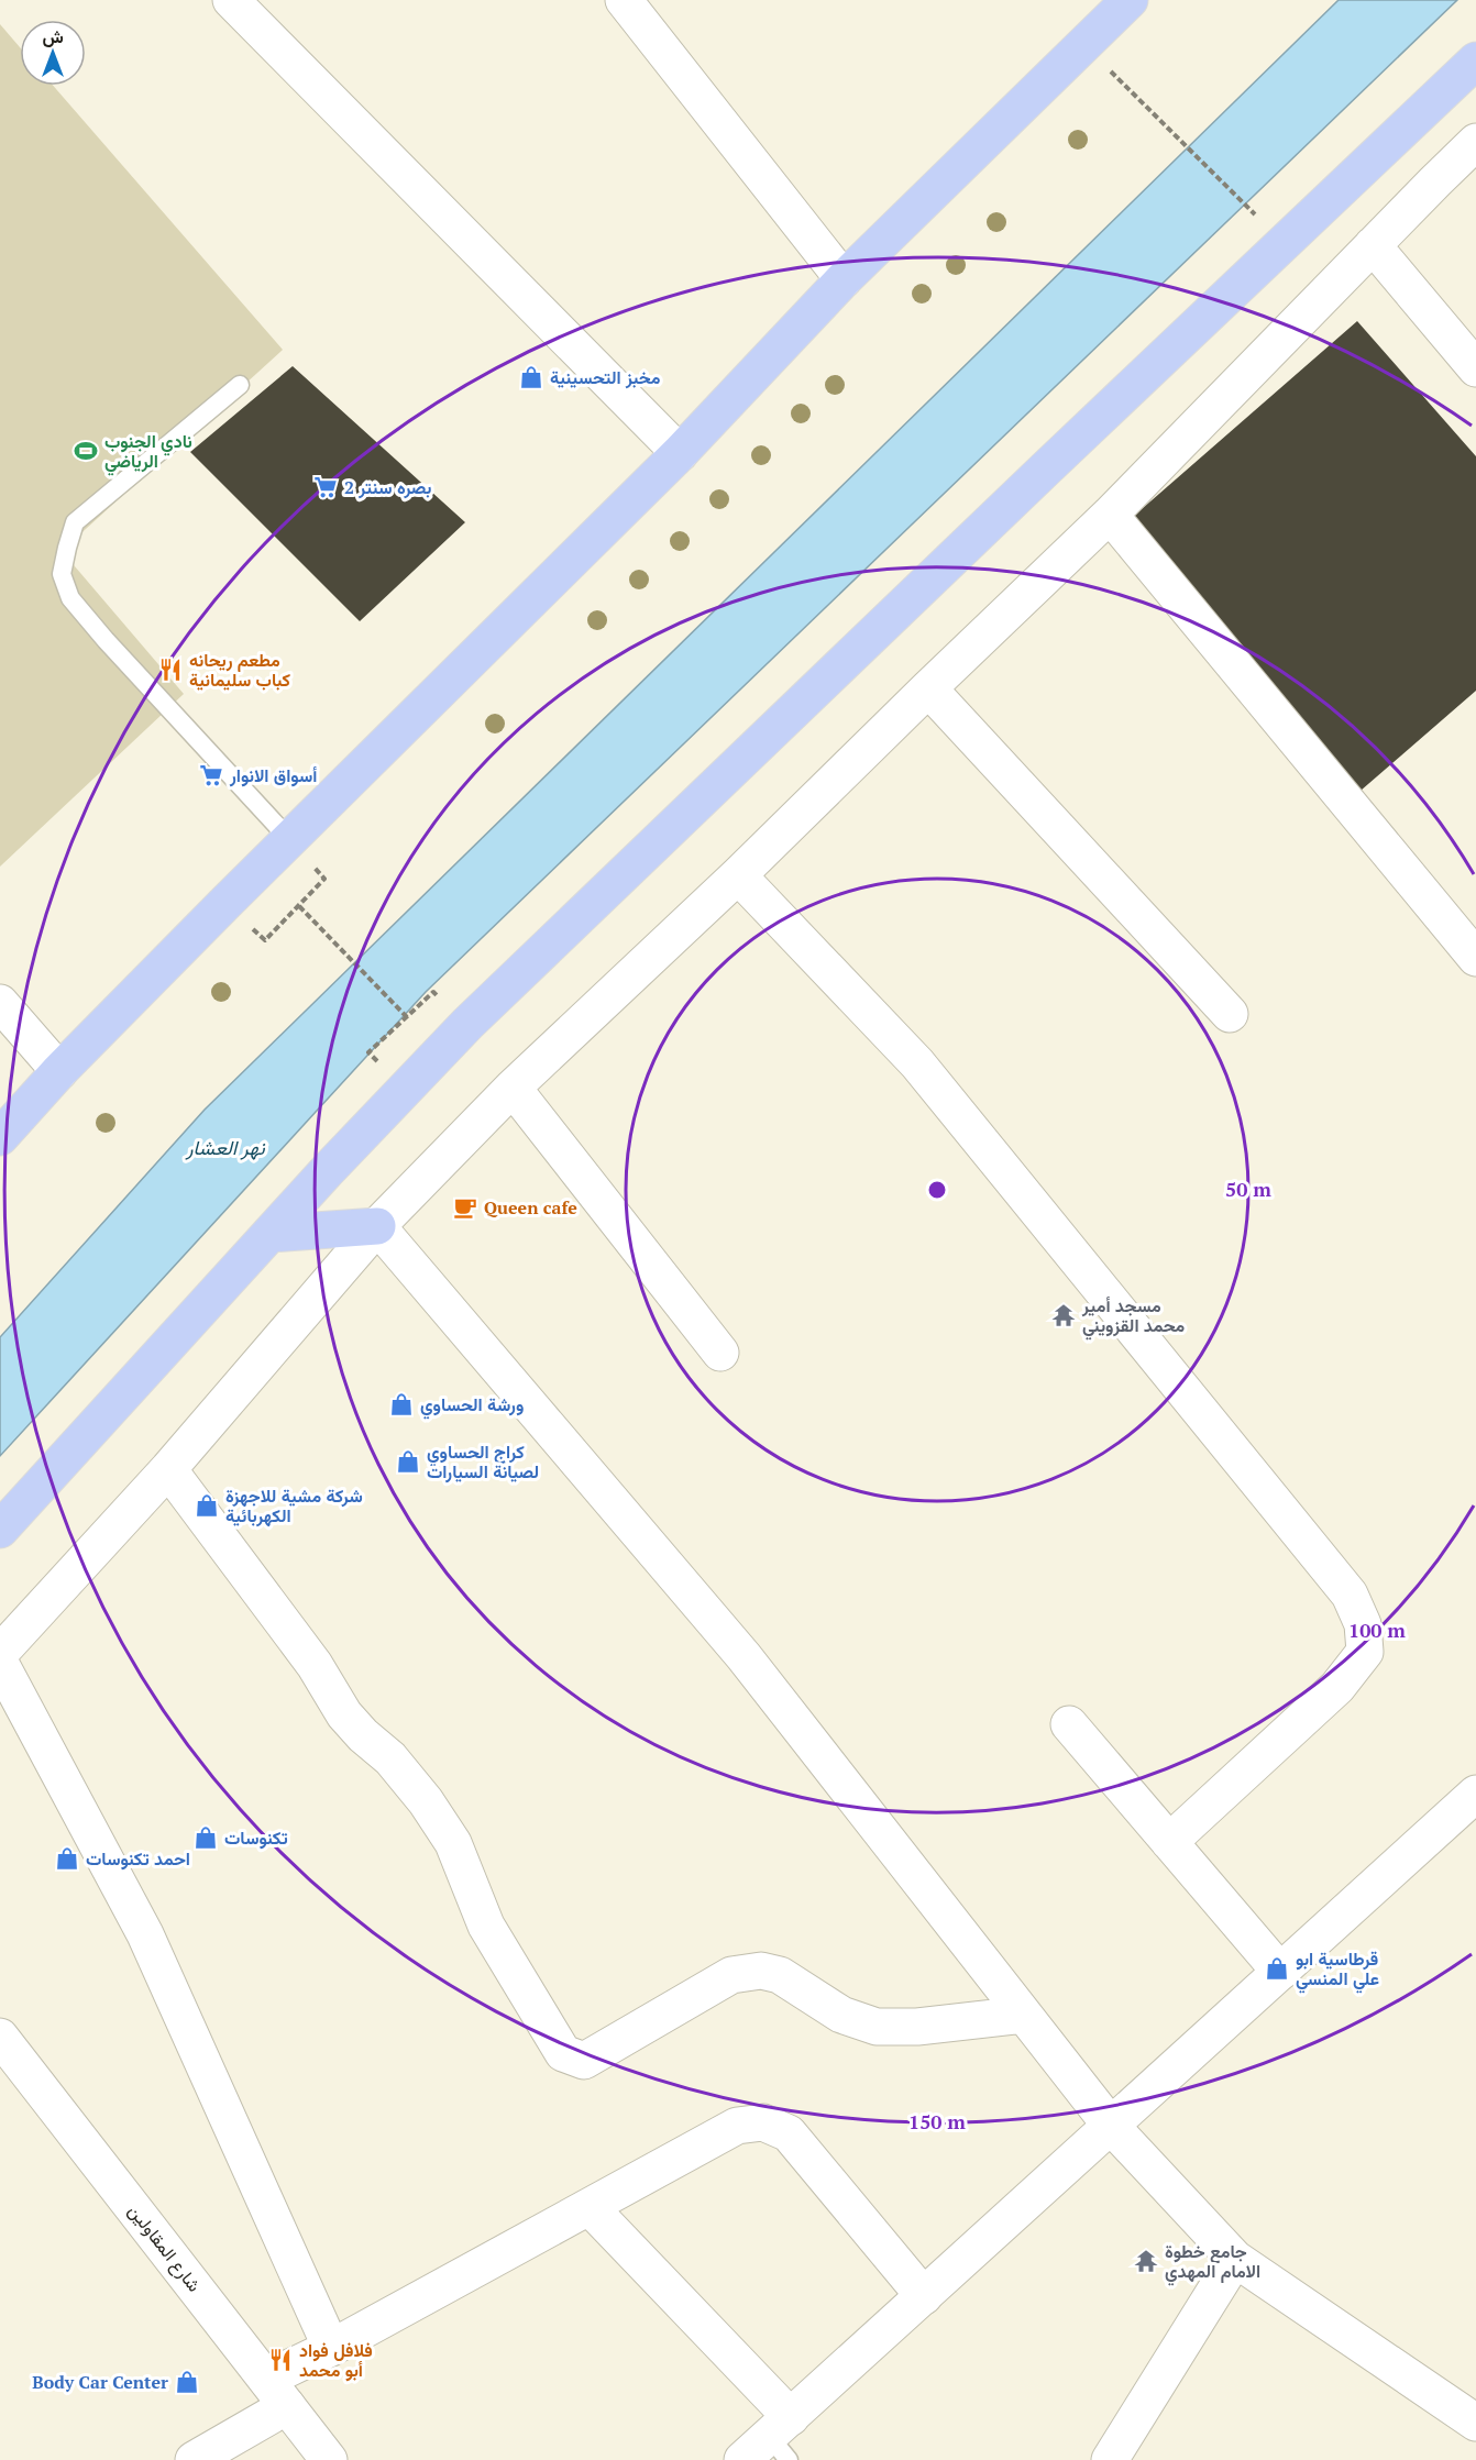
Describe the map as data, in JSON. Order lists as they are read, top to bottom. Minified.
{"streets":{"street":["شارع المقاولين"]},"water":["نهر العشار"],"places":{"shop":["مخبز التحسينية","ورشة الحساوي","كراج الحساوي لصيانة السيارات","شركة مشية للاجهزة الكهربائية","تكنوسات","احمد تكنوسات","قرطاسية ابو علي المنسي","Body Car Center"],"sports":["نادي الجنوب الرياضي"],"supermarket":["بصره سنتر 2","أسواق الانوار"],"restaurant":["مطعم ريحانه كباب سليمانية","فلافل فواد أبو محمد"],"cafe":["Queen cafe"],"temple":["مسجد أمير محمد القزويني","جامع خطوة الامام المهدي"]},"north":"top","rings":["50 m","100 m","150 m"]}
